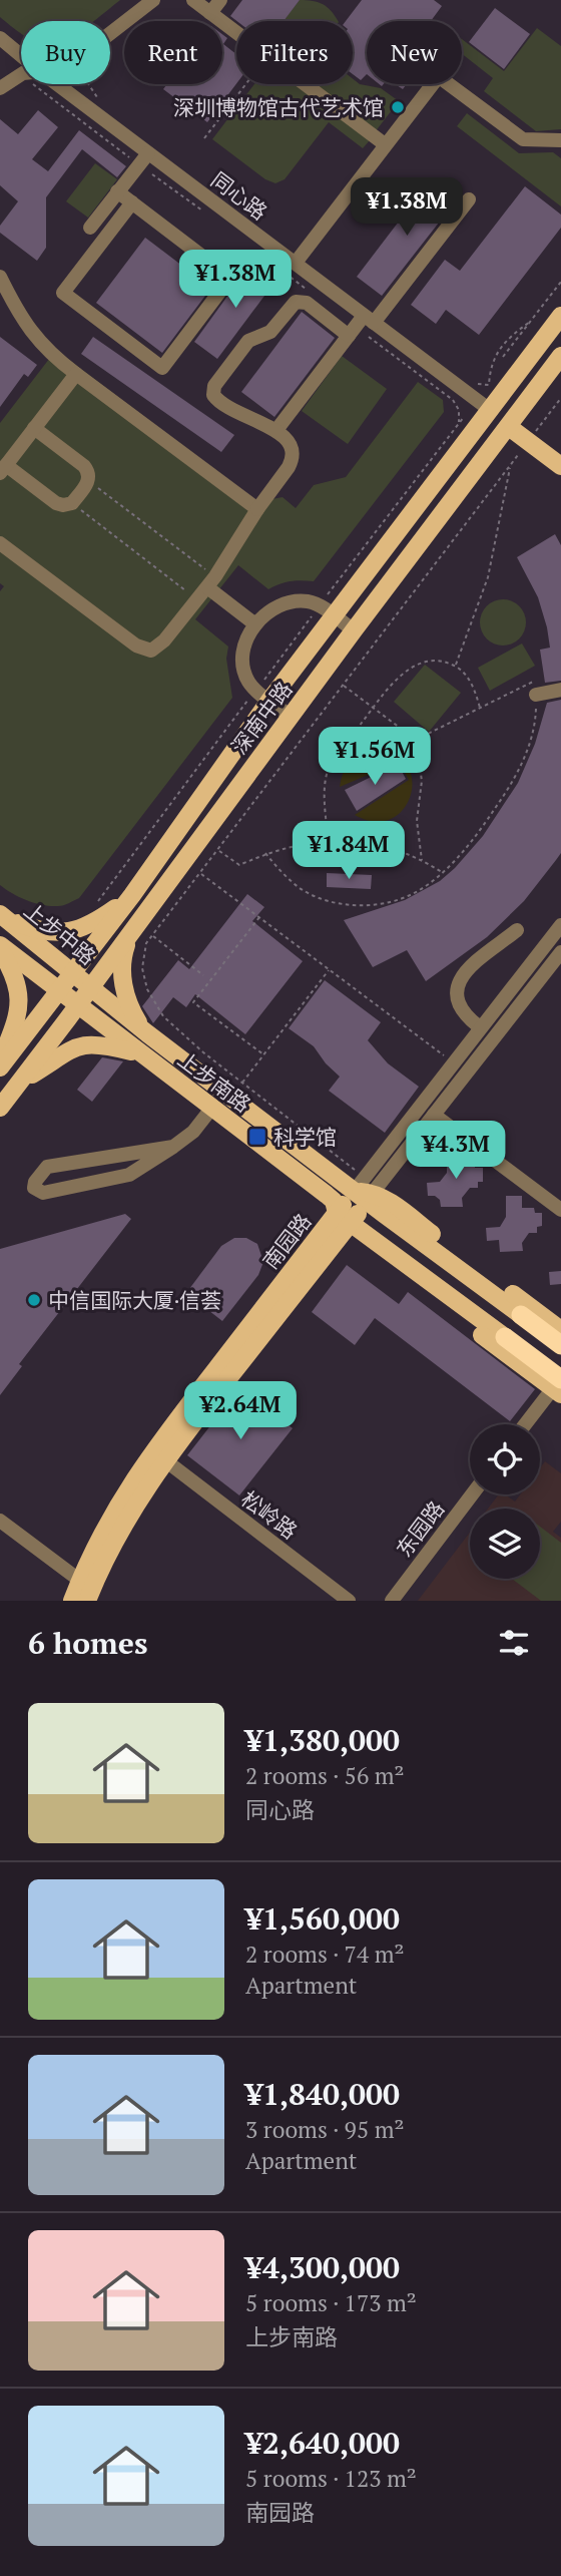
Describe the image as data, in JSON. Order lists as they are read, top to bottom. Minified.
{"streets":{"main road":["深南中路","上步中路","上步南路","南园路"],"street":["同心路","松岭路","东园路"]},"crossings":[["同心路","深南中路"],["深南中路","上步中路"],["深南中路","上步南路"],["上步中路","上步南路"],["上步南路","南园路"],["南园路","松岭路"]],"places":{"other":["深圳博物馆古代艺术馆","中信国际大厦·信荟"],"transit":["科学馆"]},"page":{"chip":["Buy","Rent","Filters","New"],"price":["¥1.38M","¥1.38M","¥1.56M","¥1.84M","¥4.3M","¥2.64M"],"heading":"6 homes","list":[{"name":"¥1,380,000","note":"2 rooms · 56 m² · 同心路"},{"name":"¥1,560,000","note":"2 rooms · 74 m² · Apartment"},{"name":"¥1,840,000","note":"3 rooms · 95 m² · Apartment"},{"name":"¥4,300,000","note":"5 rooms · 173 m² · 上步南路"},{"name":"¥2,640,000","note":"5 rooms · 123 m² · 南园路"}]}}
